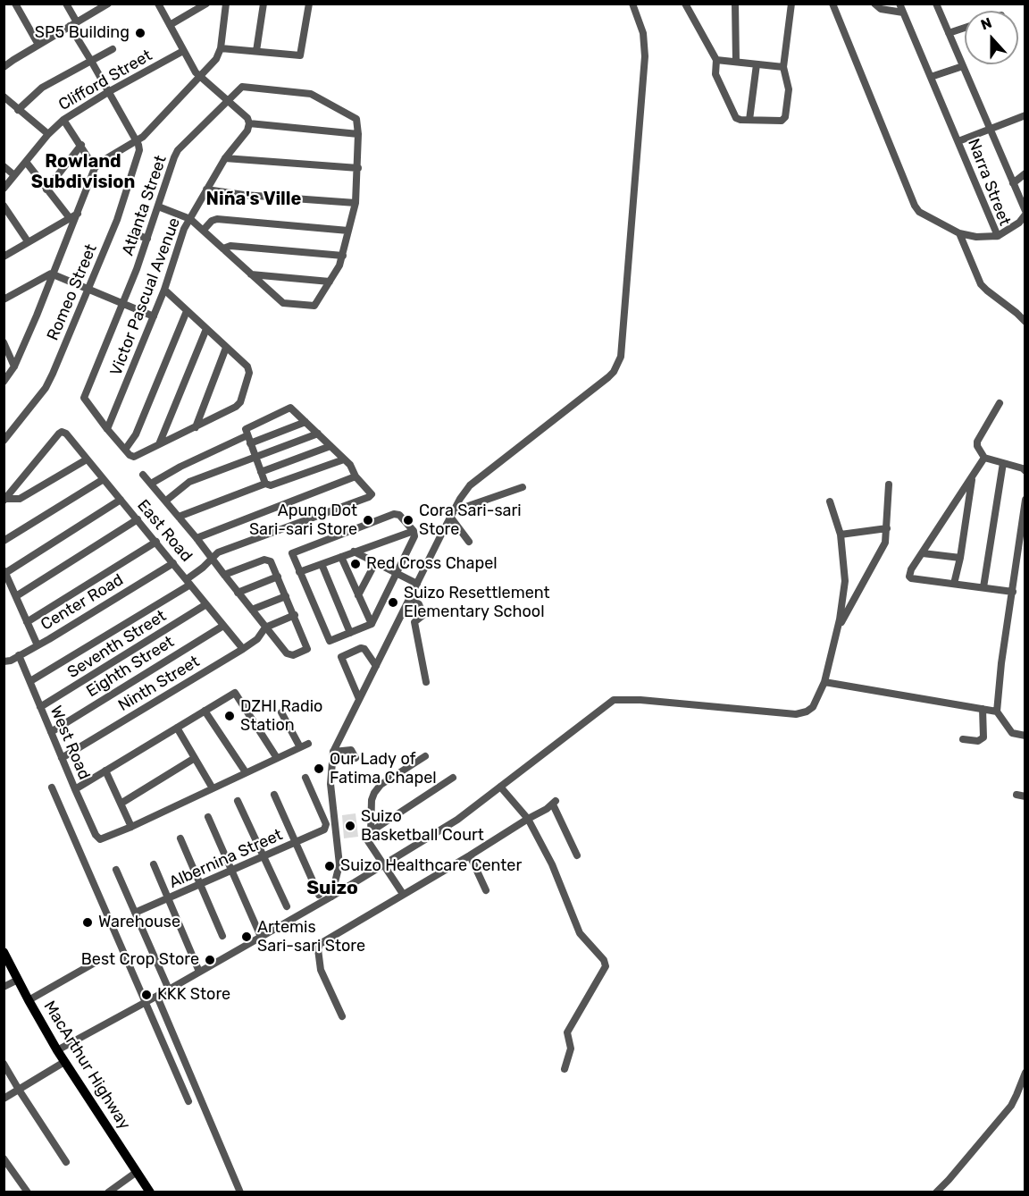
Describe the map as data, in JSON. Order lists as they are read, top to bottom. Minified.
{"streets":{"highway":["MacArthur Highway"],"street":["Clifford Street","Narra Street","Atlanta Street","Romeo Street","Victor Pascual Avenue","East Road","Center Road","Seventh Street","Eighth Street","Ninth Street","West Road","Albernina Street"]},"crossings":[["Atlanta Street","Victor Pascual Avenue"],["East Road","Center Road"],["East Road","Seventh Street"],["East Road","Eighth Street"],["East Road","Ninth Street"],["Center Road","West Road"],["Seventh Street","West Road"],["Eighth Street","West Road"],["Ninth Street","West Road"]],"districts":["Rowland Subdivision","Niña's Ville","Suizo"],"places":["SP5 Building","Apung Dot Sari-sari Store","Cora Sari-sari Store","Red Cross Chapel","Suizo Resettlement Elementary School","DZHI Radio Station","Our Lady of Fatima Chapel","Suizo Basketball Court","Suizo Healthcare Center","Warehouse","Artemis Sari-sari Store","Best Crop Store","KKK Store"],"north":"top"}
